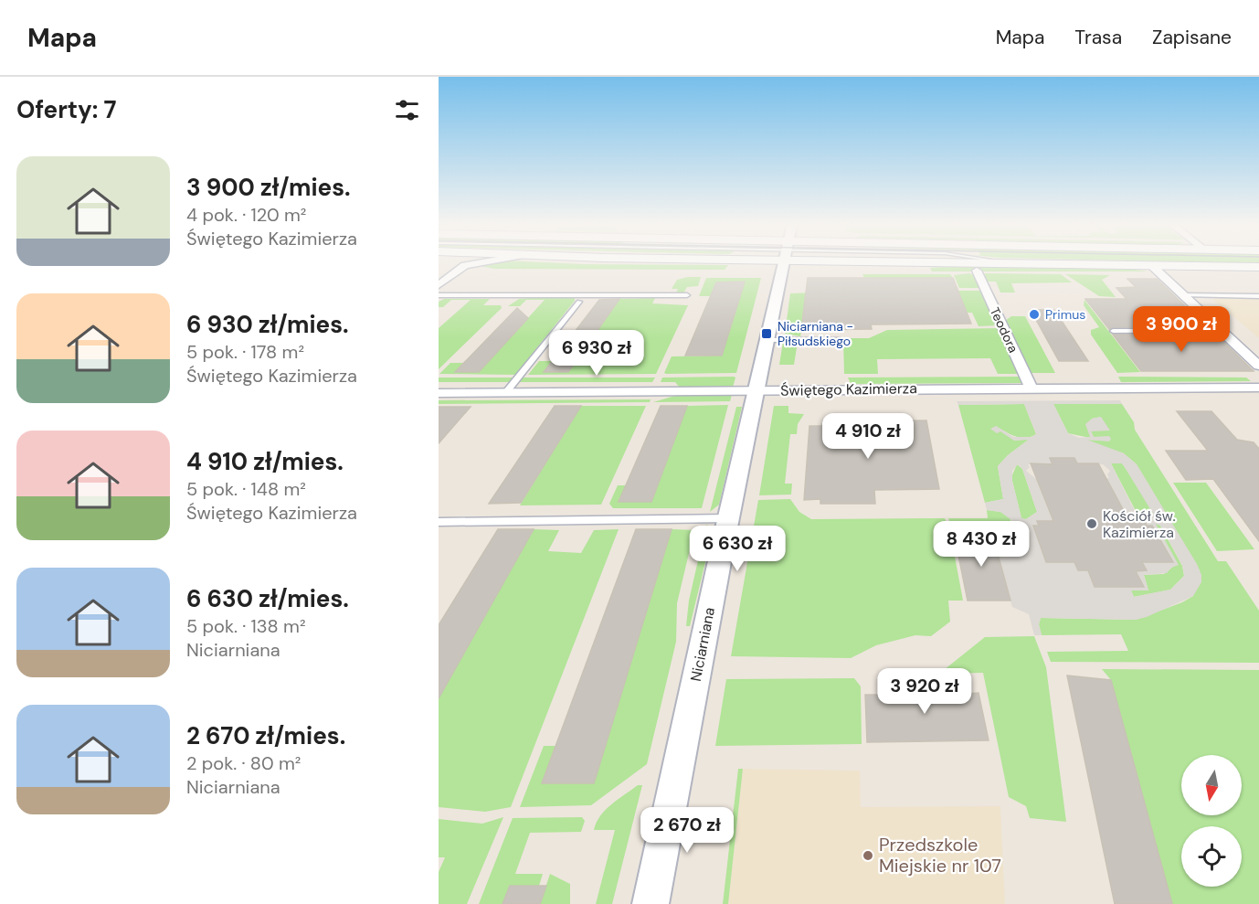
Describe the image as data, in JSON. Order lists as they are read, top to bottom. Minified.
{"streets":{"street":["Teodora","Świętego Kazimierza","Niciarniana"]},"crossings":[["Teodora","Świętego Kazimierza"],["Świętego Kazimierza","Niciarniana"]],"places":{"other":["Primus","Kościół św. Kazimierza","Przedszkole Miejskie nr 107"],"transit":["Niciarniana - Piłsudskiego"]},"north":"bottom","page":{"header":"Mapa","nav":["Mapa","Trasa","Zapisane"],"heading":"Oferty: 7","list":[{"name":"3 900 zł/mies.","note":"4 pok. · 120 m² · Świętego Kazimierza"},{"name":"6 930 zł/mies.","note":"5 pok. · 178 m² · Świętego Kazimierza"},{"name":"4 910 zł/mies.","note":"5 pok. · 148 m² · Świętego Kazimierza"},{"name":"6 630 zł/mies.","note":"5 pok. · 138 m² · Niciarniana"},{"name":"2 670 zł/mies.","note":"2 pok. · 80 m² · Niciarniana"}],"price":["3 900 zł","6 930 zł","4 910 zł","8 430 zł","6 630 zł","3 920 zł","2 670 zł"]}}
